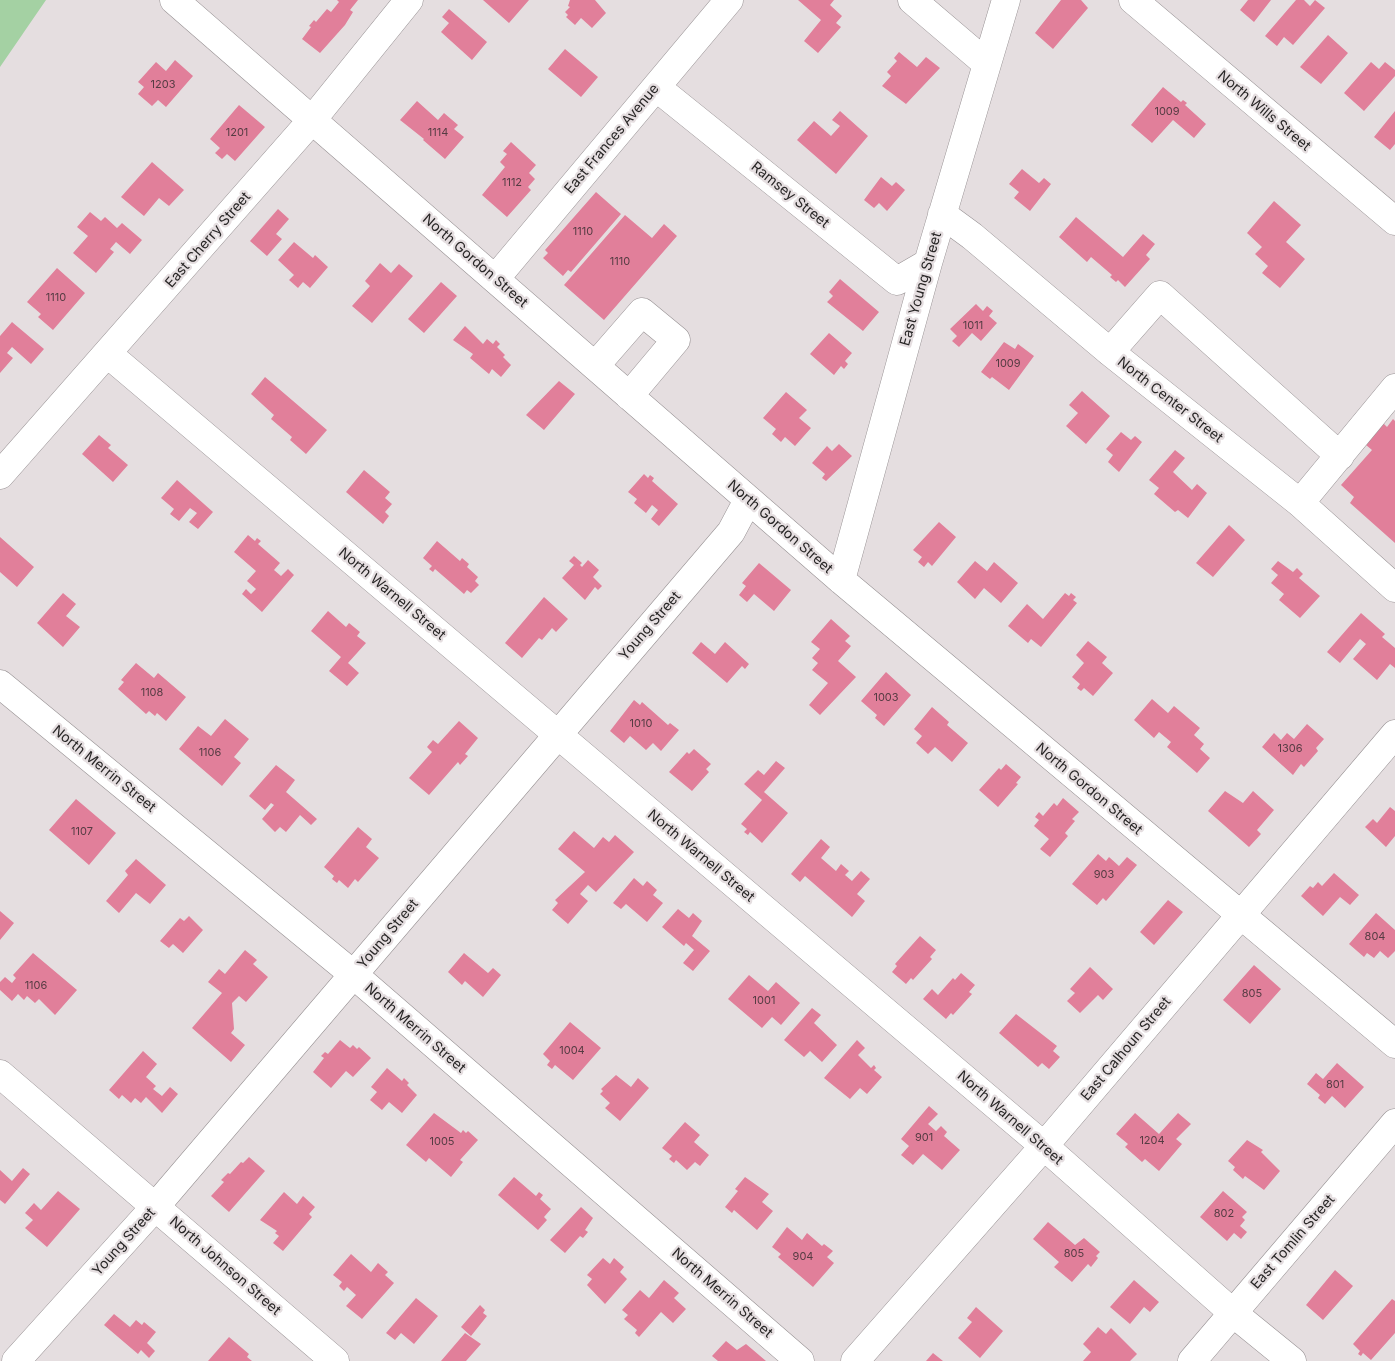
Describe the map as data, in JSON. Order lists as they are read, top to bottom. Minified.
{"streets":{"street":["North Wills Street","East Frances Avenue","Ramsey Street","East Cherry Street","North Gordon Street","East Young Street","North Center Street","North Warnell Street","Young Street","North Merrin Street","East Calhoun Street","East Tomlin Street","North Johnson Street"]},"crossings":[["East Frances Avenue","Ramsey Street"],["East Frances Avenue","North Gordon Street"],["Ramsey Street","East Young Street"],["East Cherry Street","North Gordon Street"],["East Cherry Street","North Warnell Street"],["North Gordon Street","East Young Street"],["North Gordon Street","Young Street"],["North Gordon Street","East Calhoun Street"],["East Young Street","North Center Street"],["North Warnell Street","Young Street"],["North Warnell Street","East Calhoun Street"],["North Warnell Street","East Tomlin Street"],["Young Street","North Merrin Street"],["Young Street","North Johnson Street"]],"house_numbers":["1203","1009","1201","1114","1112","1110","1110","1110","1011","1009","1108","1003","1010","1306","1106","1107","903","804","1106","805","1001","1004","801","901","1204","1005","802","805","904"]}
